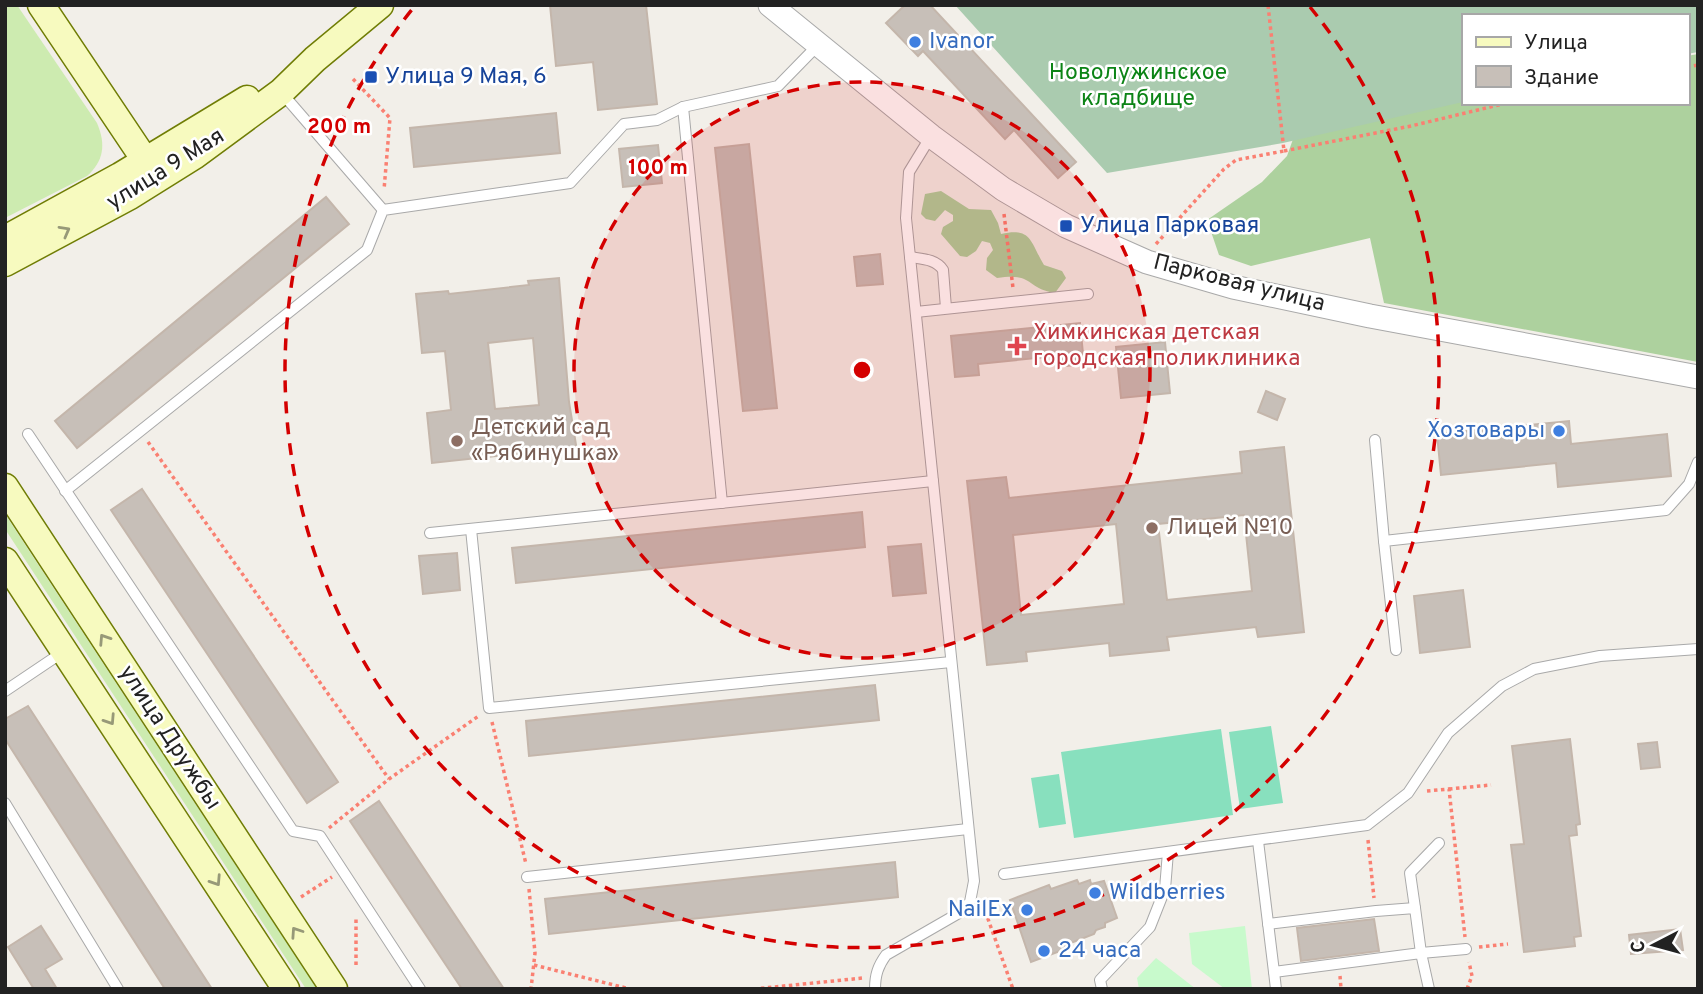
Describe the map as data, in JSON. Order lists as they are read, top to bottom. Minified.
{"streets":{"main road":["улица 9 Мая","улица Дружбы"],"street":["Парковая улица"]},"parks":["Новолужинское кладбище"],"places":{"other":["Ivanor","Хозтовары","Детский сад «Рябинушка»","Лицей №10","Wildberries","NailEx","24 часа"],"transit":["Улица 9 Мая, 6","Улица Парковая"],"health":["Химкинская детская городская поликлиника"]},"legend":["Улица","Здание"],"north":"left","rings":["200 m","100 m"]}
